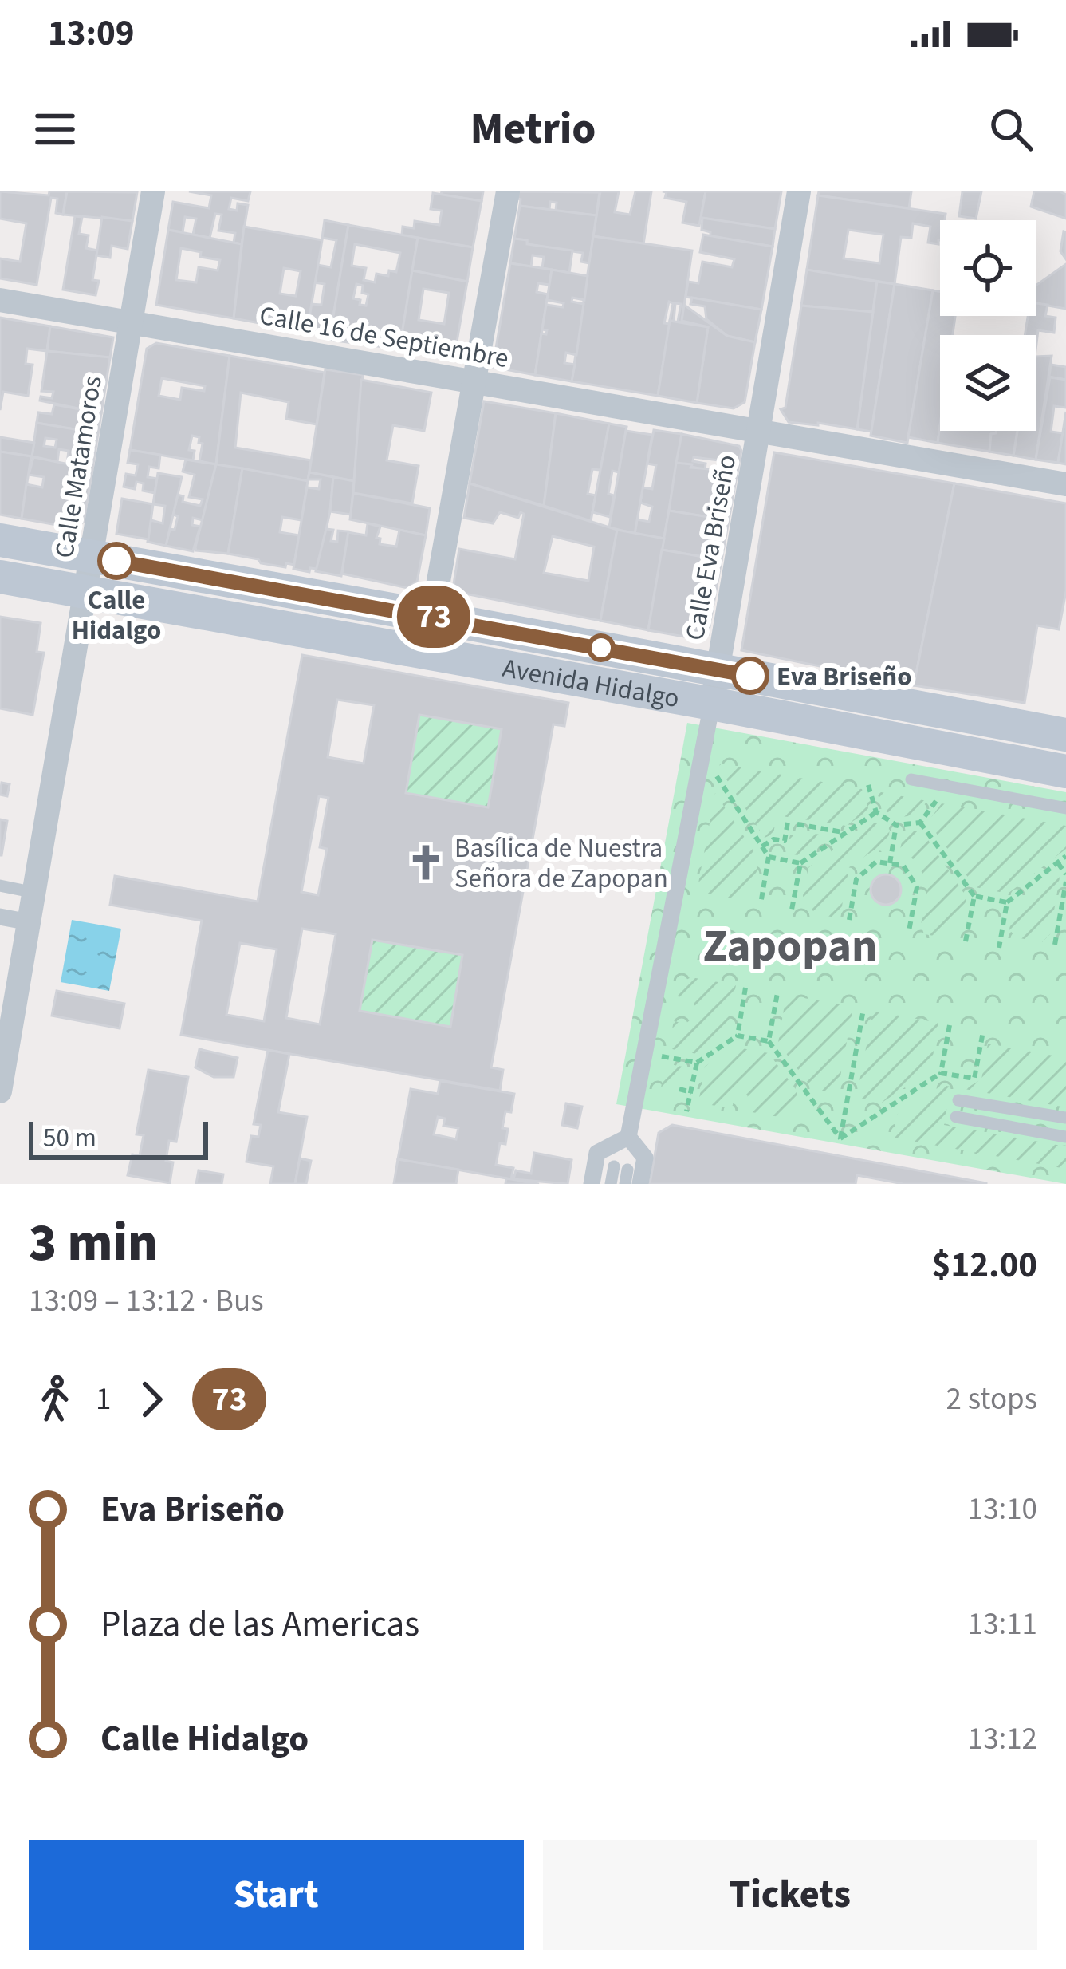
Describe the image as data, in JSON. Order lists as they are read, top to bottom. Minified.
{"streets":{"main road":["Avenida Hidalgo"],"street":["Calle 16 de Septiembre","Calle Matamoros","Calle Eva Briseño"]},"crossings":[["Calle 16 de Septiembre","Calle Matamoros"],["Calle 16 de Septiembre","Calle Eva Briseño"],["Calle Matamoros","Avenida Hidalgo"],["Calle Eva Briseño","Avenida Hidalgo"]],"districts":["Zapopan"],"places":{"other":["Calle Hidalgo","Eva Briseño"],"church":["Basílica de Nuestra Señora de Zapopan"]},"lines":["bus line 73"],"scale_bar":"50 m","page":{"status":"13:09","header":"Metrio","on_map":"73","scale":"50 m","heading":["3 min","13:09 – 13:12 · Bus","$12.00"],"legs":["1","73","2 stops"],"list":[{"name":"Eva Briseño","value":"13:10"},{"name":"Plaza de las Americas","value":"13:11"},{"name":"Calle Hidalgo","value":"13:12"}],"buttons":["Start","Tickets"]}}
